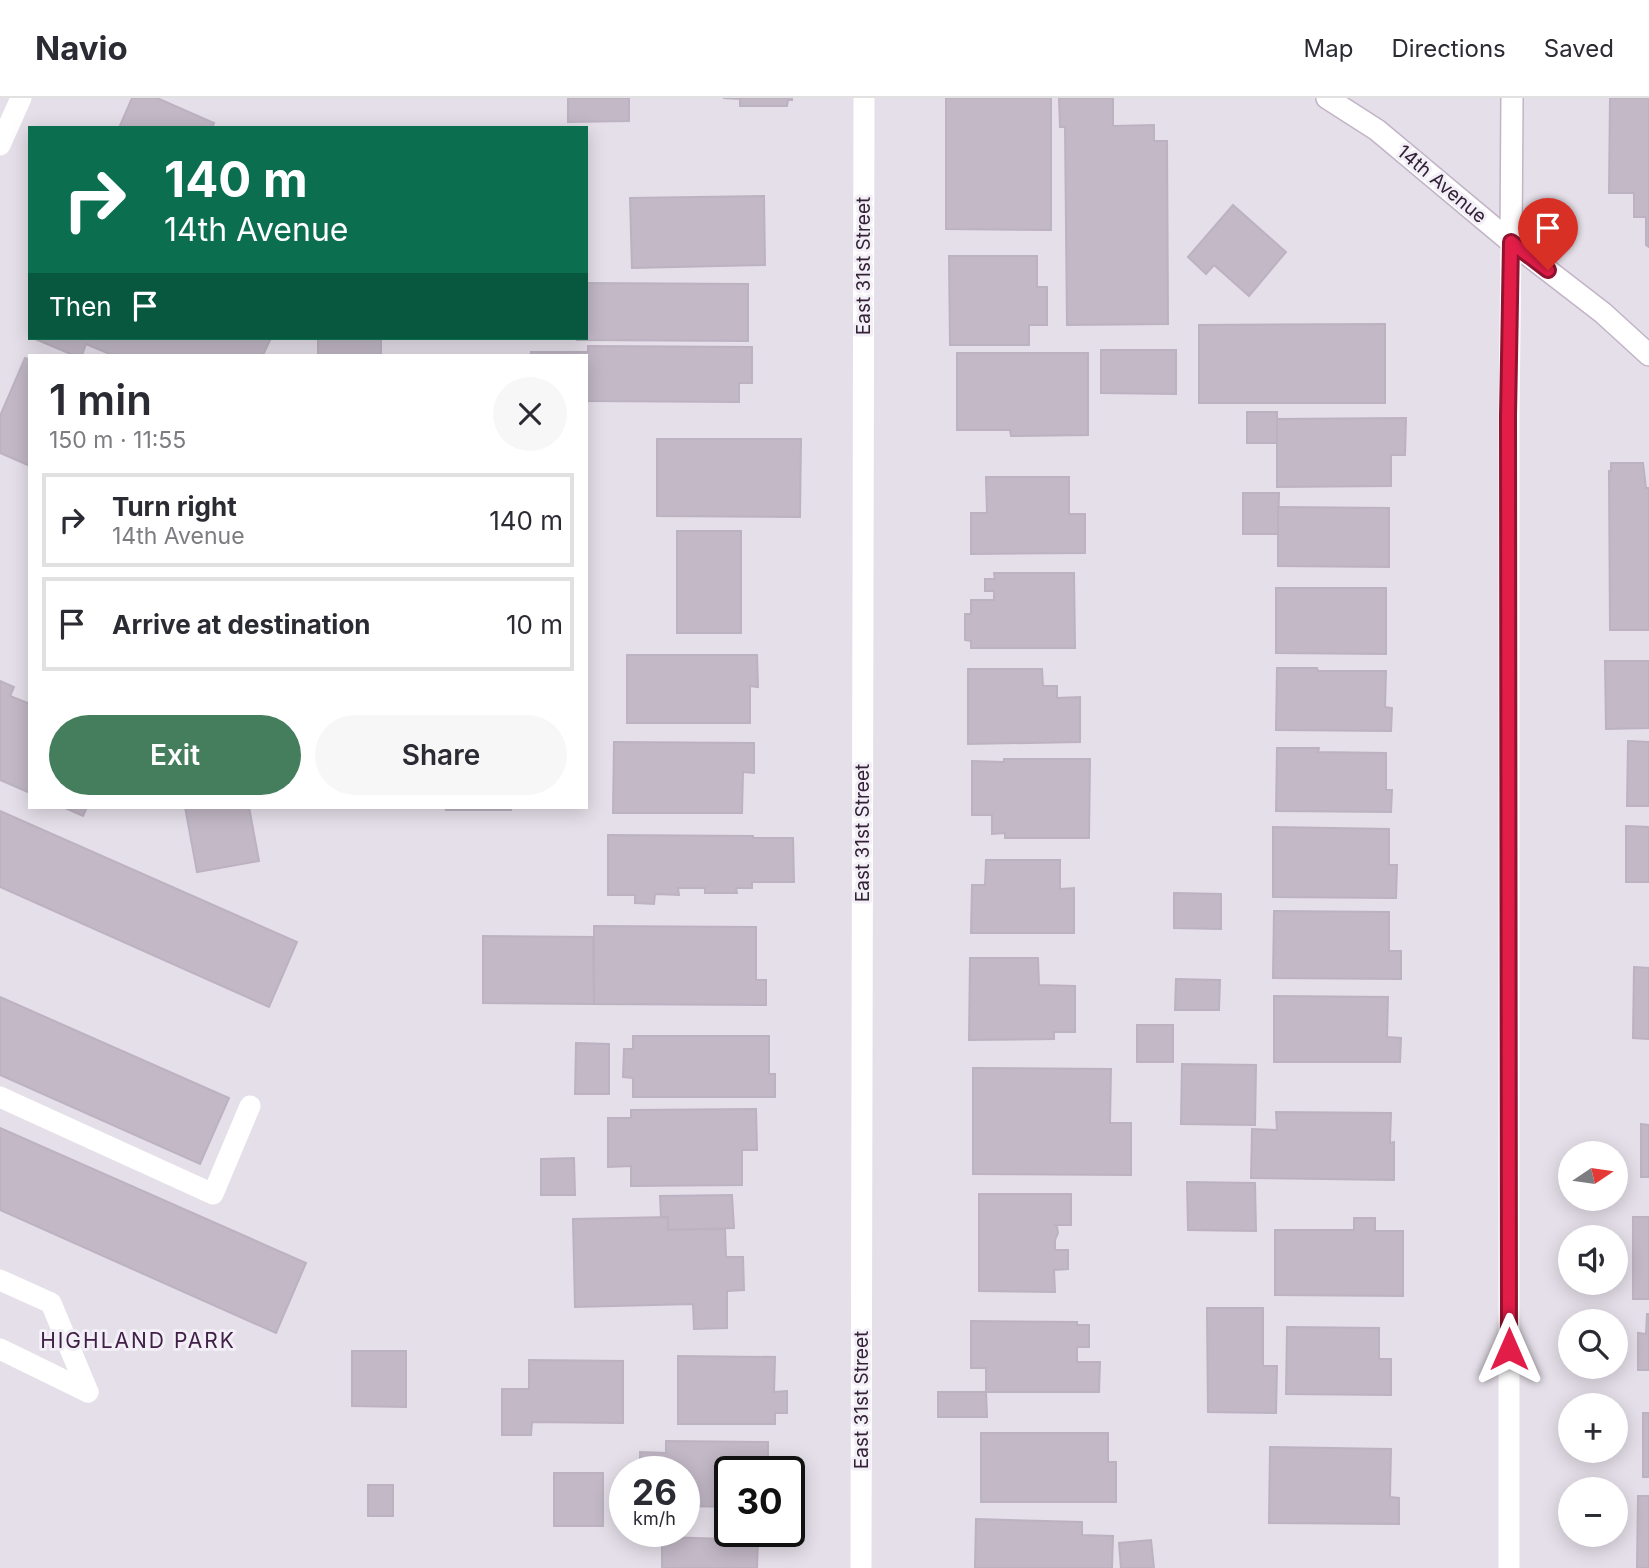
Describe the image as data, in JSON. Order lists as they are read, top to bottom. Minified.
{"streets":{"street":["14th Avenue","East 31st Street"]},"districts":["HIGHLAND PARK"],"north":"right","page":{"header":"Navio","nav":["Map","Directions","Saved"],"turn":["140 m","14th Avenue"],"then":"Then","heading":["1 min","150 m · 11:55"],"list":[{"name":"Turn right","note":"14th Avenue","value":"140 m"},{"name":"Arrive at destination","value":"10 m"}],"buttons":["Exit","Share"],"map_buttons":["+","−"],"speed":"26 km/h","limit":"30"}}
